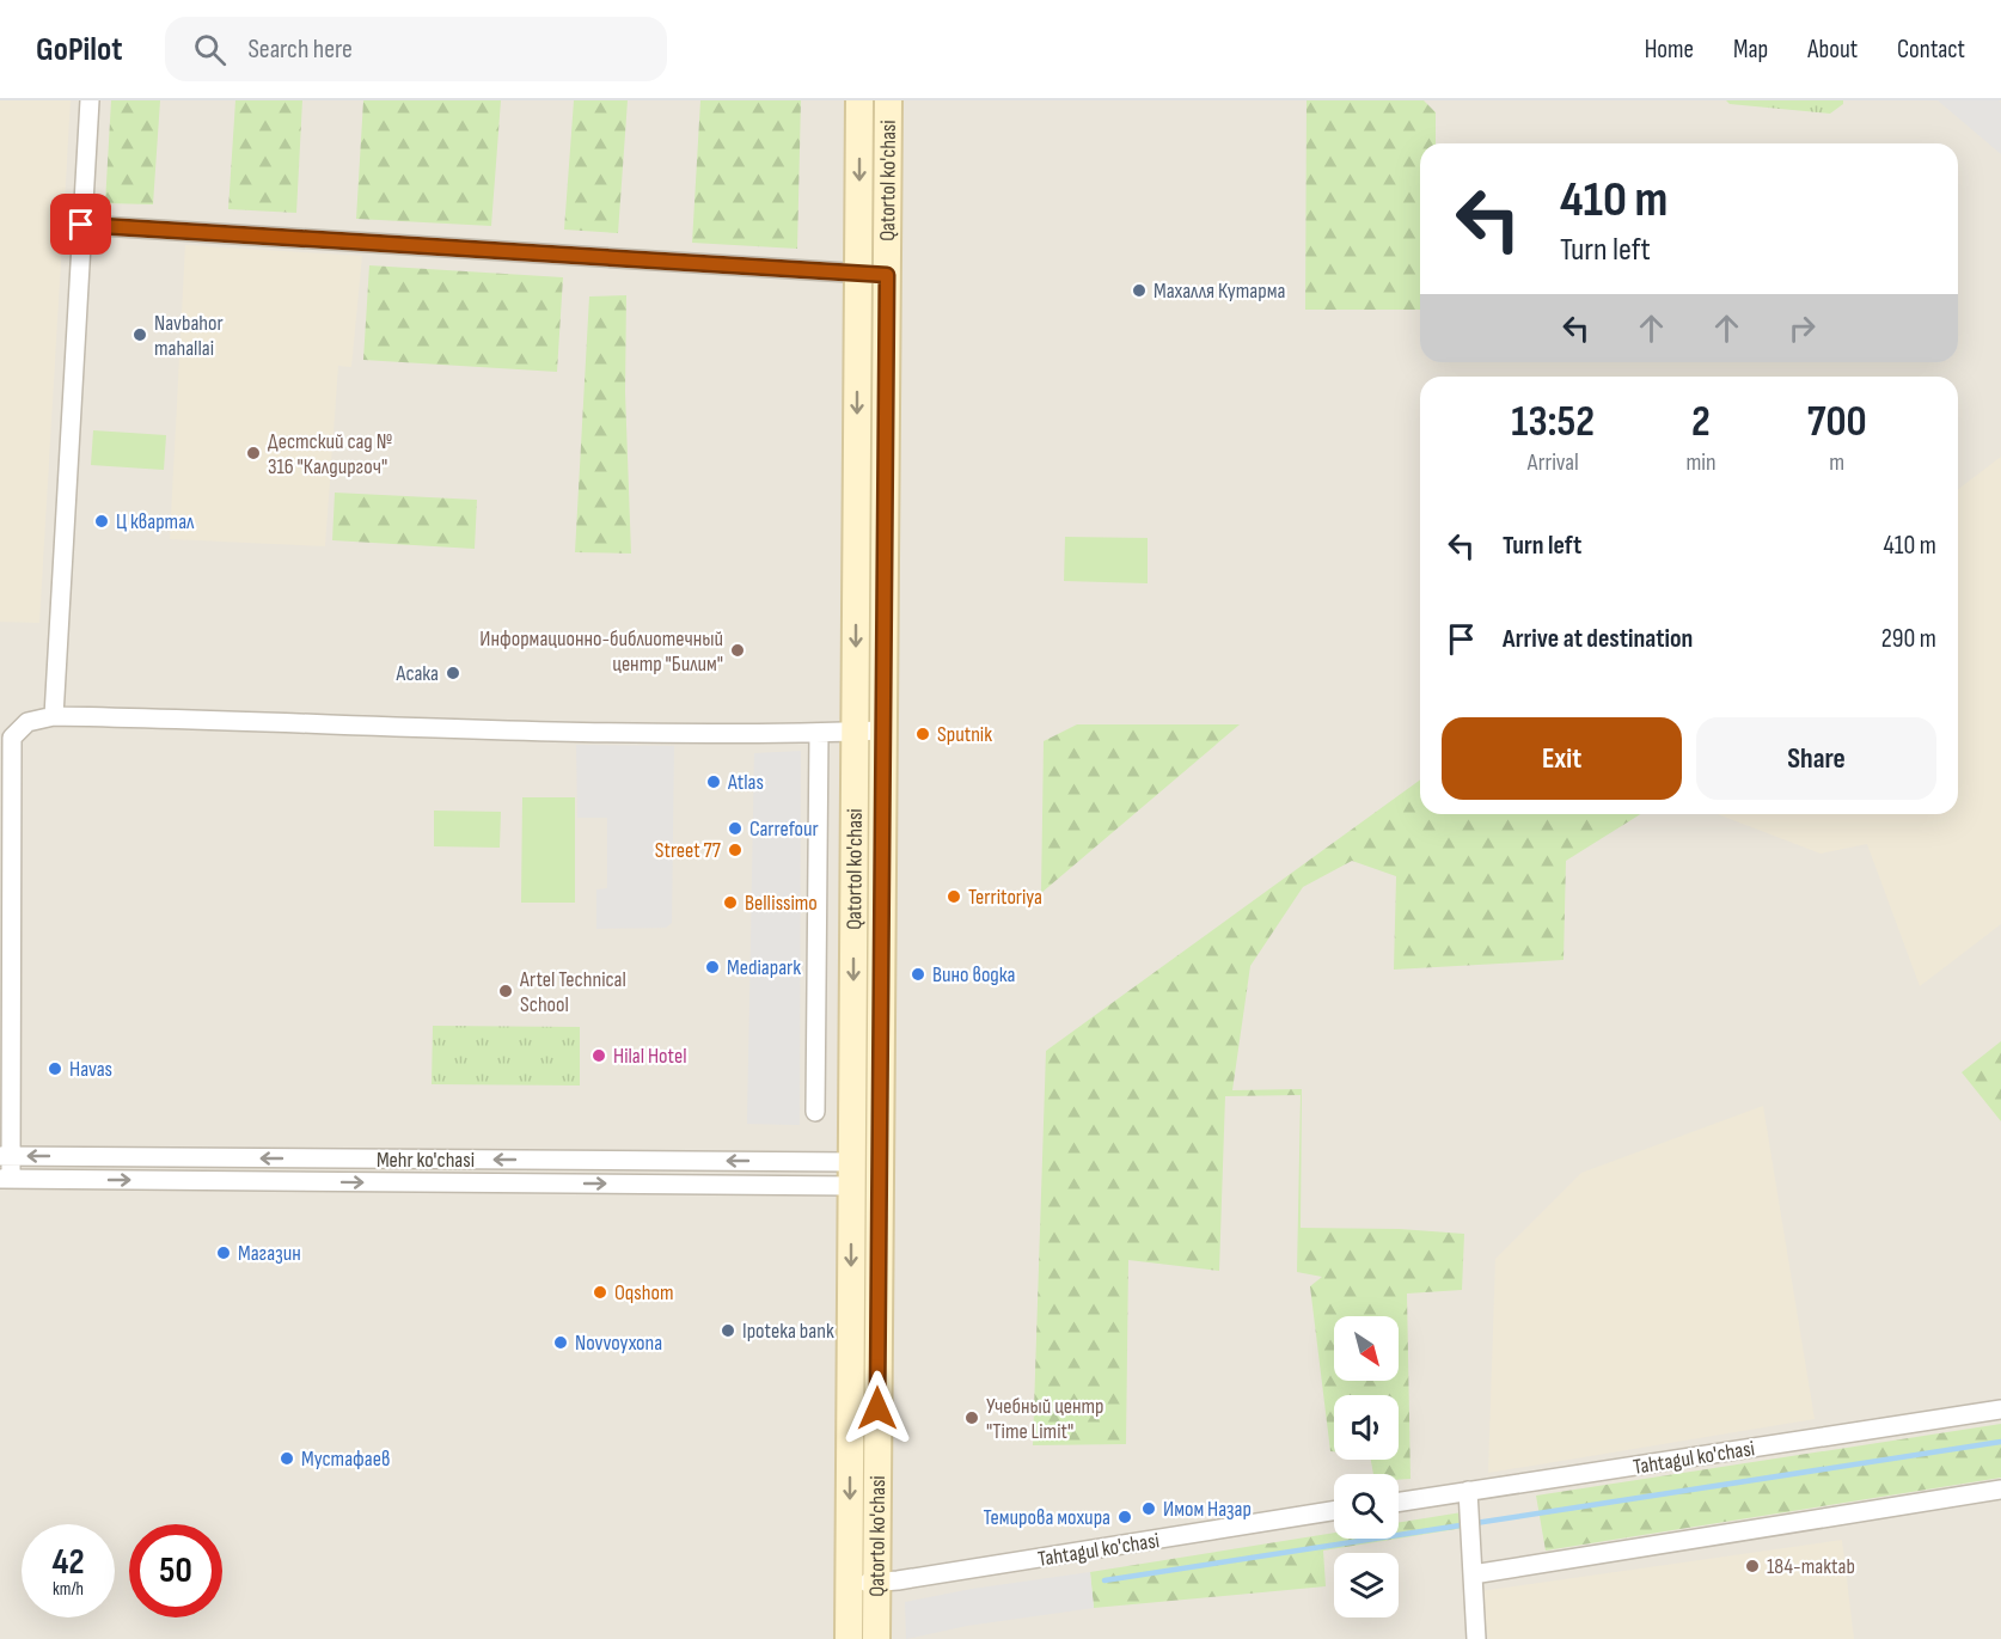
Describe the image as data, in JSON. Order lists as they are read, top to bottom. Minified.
{"streets":{"main road":["Qatortol ko'chasi"],"street":["Mehr ko'chasi","Tahtagul ko'chasi"]},"crossings":[["Qatortol ko'chasi","Mehr ko'chasi"],["Qatortol ko'chasi","Tahtagul ko'chasi"]],"places":["Махалля Кутарма","Navbahor mahallai","Дестский сад № 316 \"Калдиргоч\"","Ц квартал","Информационно-библиотечный центр \"Билим\"","Асака","Sputnik","Atlas","Carrefour","Street 77","Territoriya","Bellissimo","Mediapark","Вино водка","Artel Technical School","Hilal Hotel","Havas","Магазин","Oqshom","Ipoteka bank","Novvoyxona","Учебный центр \"Time Limit\"","Мустафаев","Имом Назар","Темирова мохира","184-maktab"],"north":"bottom right","page":{"header":"GoPilot","search":"Search here","nav":["Home","Map","About","Contact"],"turn":["410 m","Turn left"],"eta":["13:52","Arrival","2","min","700","m"],"list":[{"name":"Turn left","value":"410 m"},{"name":"Arrive at destination","value":"290 m"}],"buttons":["Exit","Share"],"speed":"42 km/h","limit":"50"}}
